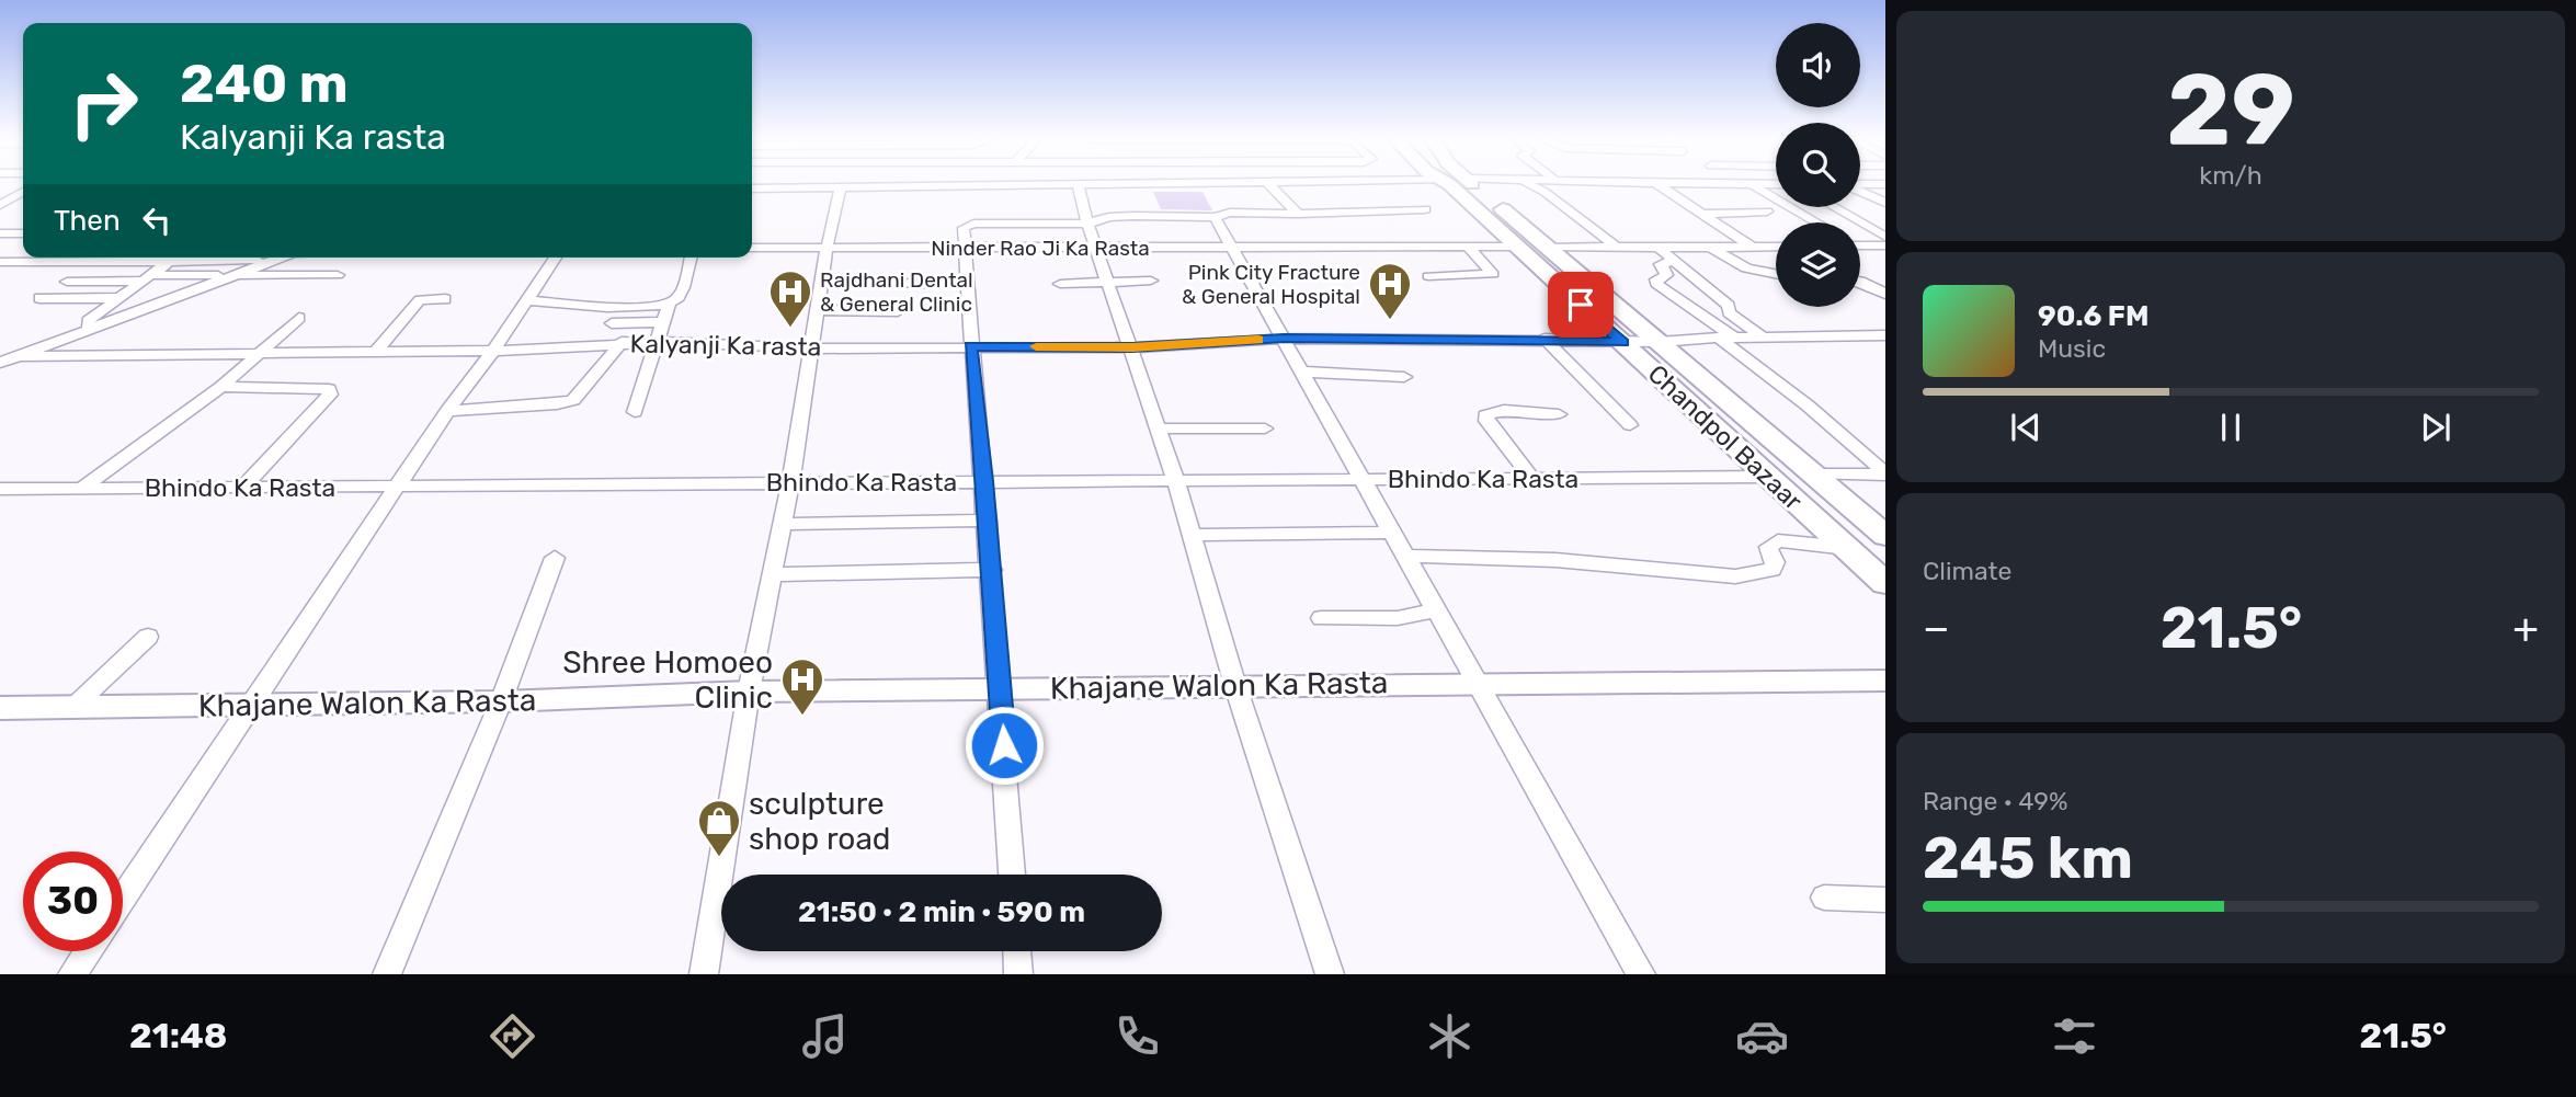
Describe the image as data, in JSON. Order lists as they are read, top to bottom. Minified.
{"streets":{"main road":["Chandpol Bazaar"],"street":["Ninder Rao Ji Ka Rasta","Kalyanji Ka rasta","Bhindo Ka Rasta","Khajane Walon Ka Rasta"]},"crossings":[["Ninder Rao Ji Ka Rasta","Chandpol Bazaar"],["Kalyanji Ka rasta","Chandpol Bazaar"],["Chandpol Bazaar","Bhindo Ka Rasta"]],"places":{"hospital":["Pink City Fracture & General Hospital","Rajdhani Dental & General Clinic","Shree Homoeo Clinic"],"shop":["sculpture shop road"]},"page":{"tile":[["29","km/h"],"Climate",["Range · 49%","245 km"]],"turn":["240 m","Kalyanji Ka rasta"],"then":"Then","song":["90.6 FM","Music"],"heat":["−","21.5°","+"],"limit":"30","trip":"21:50 · 2 min · 590 m","tabs":["21:48","21.5°"]}}
